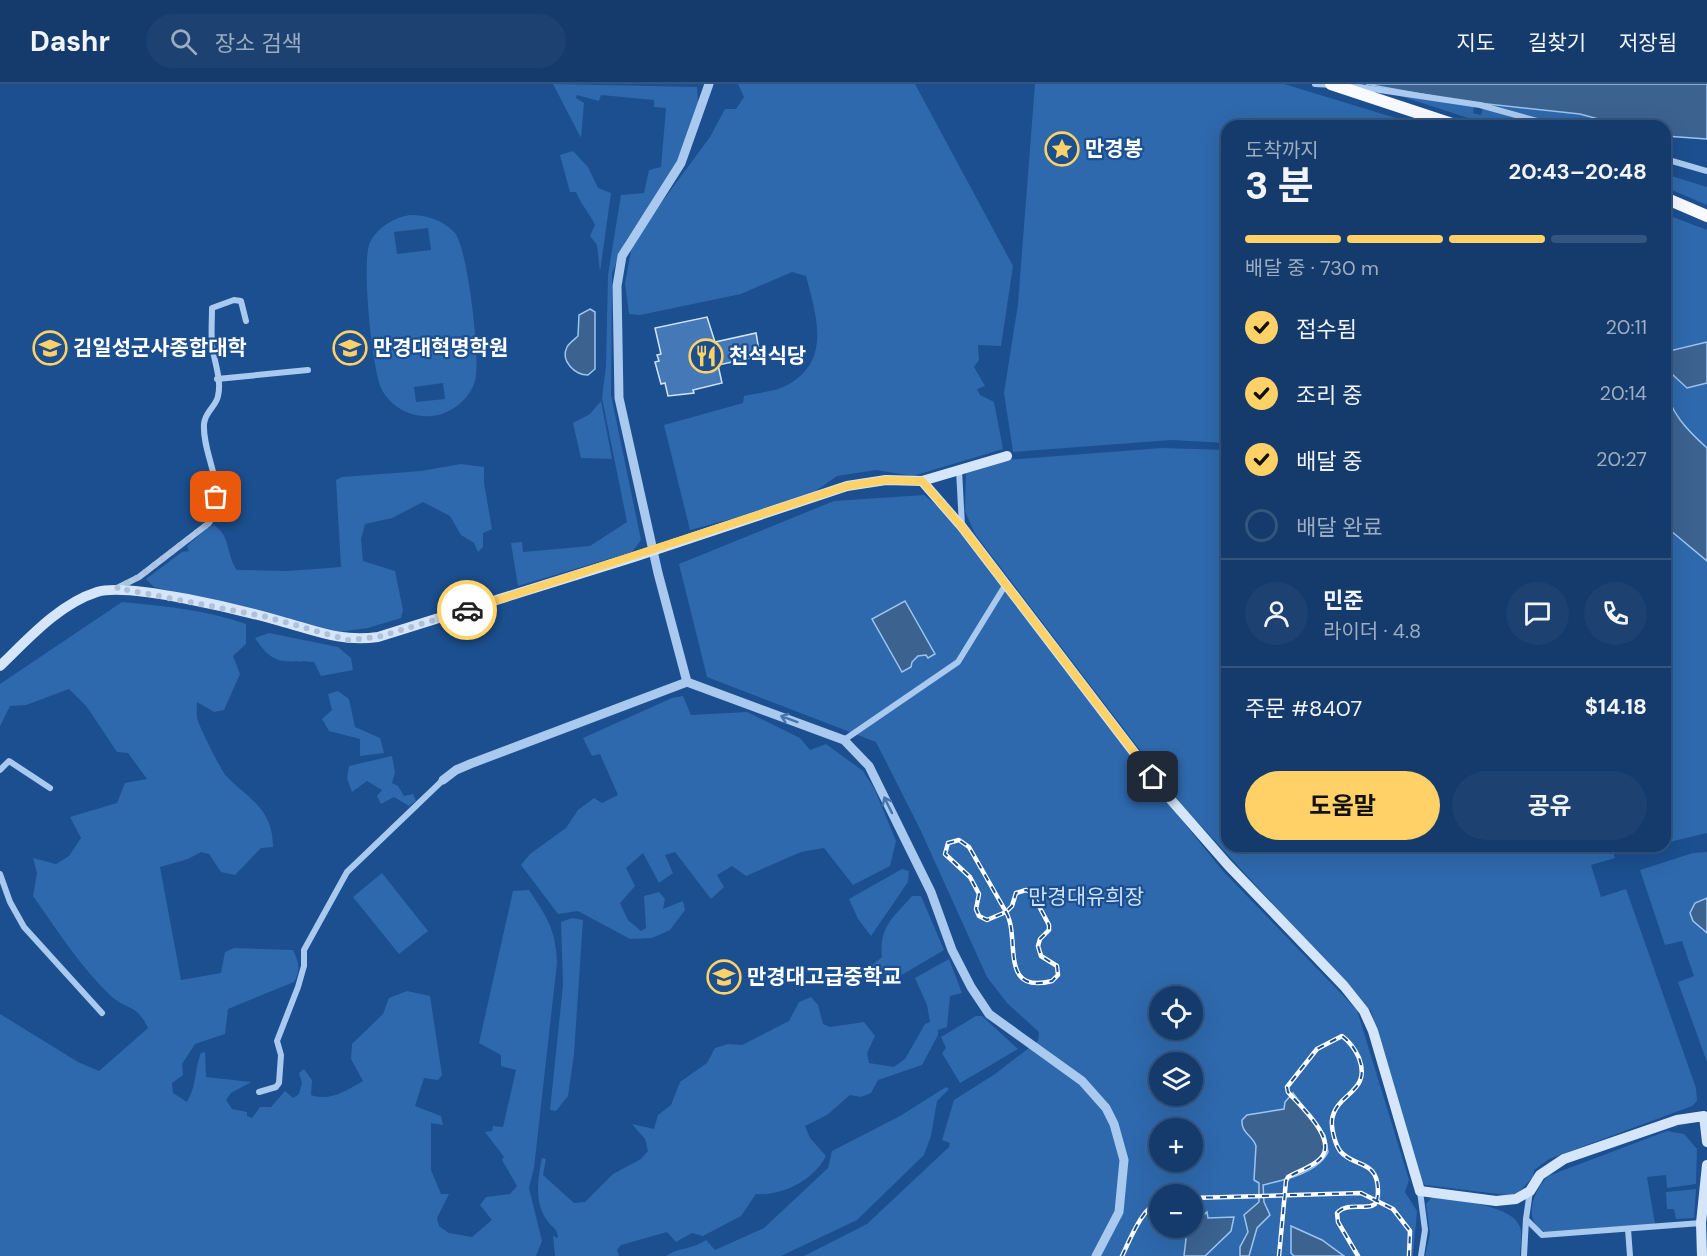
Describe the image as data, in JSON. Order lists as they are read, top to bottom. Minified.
{"parks":["만경대유희장"],"places":{"place":["만경봉"],"school or university":["김일성군사종합대학","만경대혁명학원","만경대고급중학교"],"restaurant":["천석식당"]},"page":{"header":"Dashr","search":"장소 검색","nav":["지도","길찾기","저장됨"],"heading":["3 분","도착까지","20:43–20:48"],"panel":["민준","라이더 · 4.8","주문 #8407","$14.18"],"bar":"배달 중 · 730 m","list":[["접수됨","20:11"],["조리 중","20:14"],["배달 중","20:27"],"배달 완료"],"buttons":["도움말","공유"],"map_buttons":["+","−"]}}
